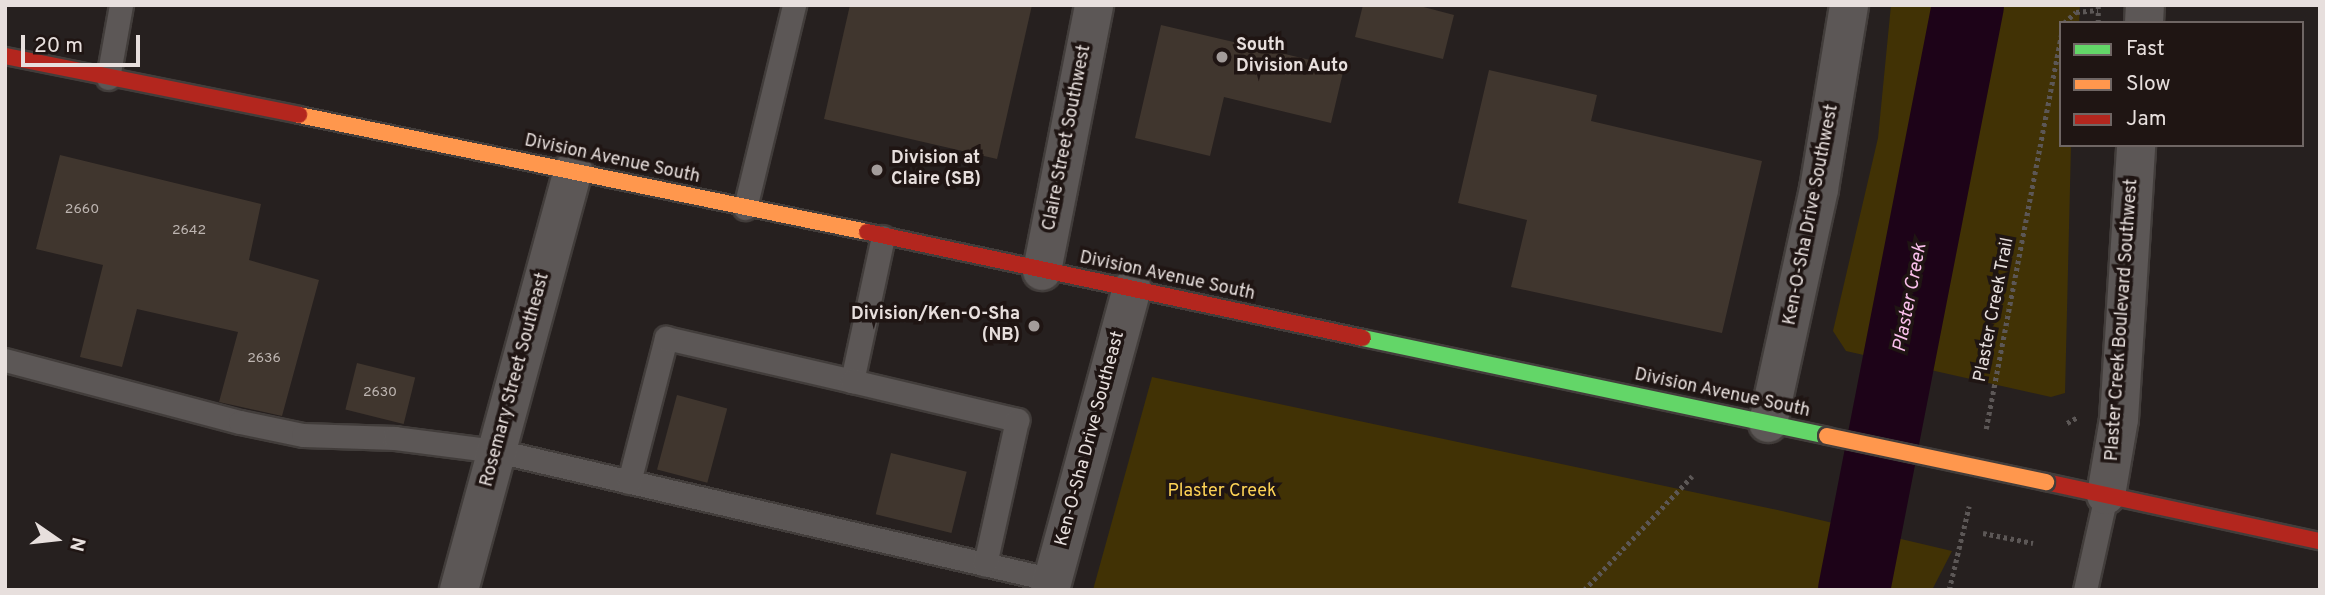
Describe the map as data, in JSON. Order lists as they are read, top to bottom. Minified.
{"streets":{"main road":["Division Avenue South"],"street":["Claire Street Southwest","Ken-O-Sha Drive Southwest","Plaster Creek Boulevard Southwest","Rosemary Street Southeast","Ken-O-Sha Drive Southeast"],"path":["Plaster Creek Trail"]},"crossings":[["Claire Street Southwest","Division Avenue South"],["Division Avenue South","Ken-O-Sha Drive Southwest"],["Division Avenue South","Plaster Creek Boulevard Southwest"],["Division Avenue South","Rosemary Street Southeast"],["Division Avenue South","Ken-O-Sha Drive Southeast"]],"water":["Plaster Creek"],"parks":["Plaster Creek"],"places":["South Division Auto","Division at Claire (SB)","Division/Ken-O-Sha (NB)"],"house_numbers":["2660","2642","2636","2630"],"legend":["Fast","Slow","Jam"],"scale_bar":"20 m","north":"right"}
